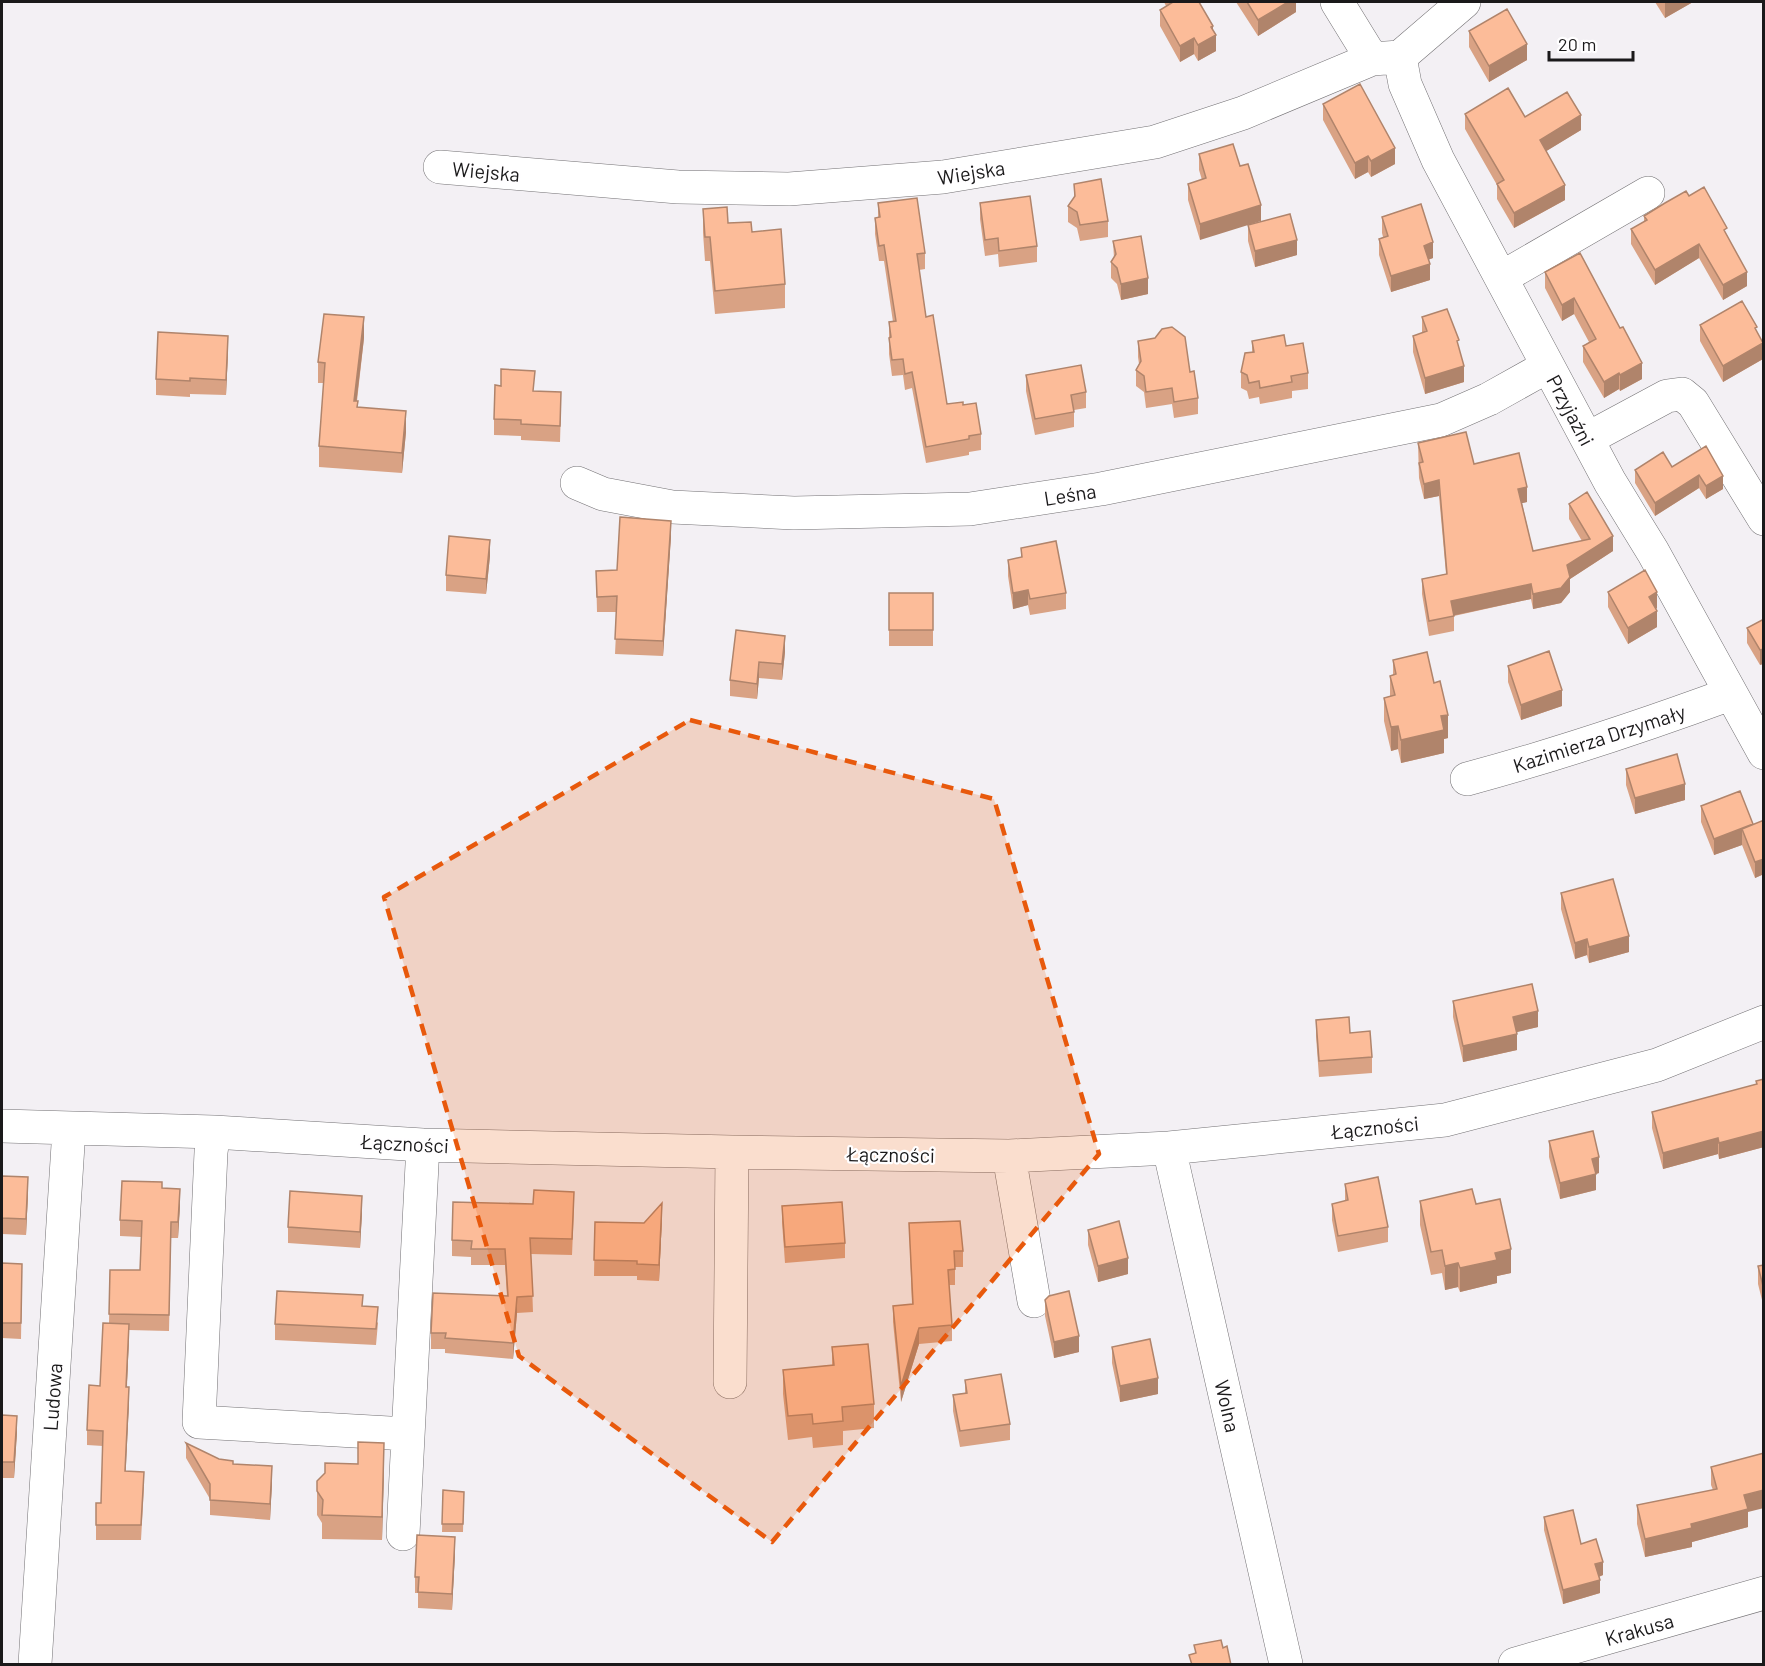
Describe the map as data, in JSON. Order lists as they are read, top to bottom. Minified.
{"streets":{"street":["Wiejska","Przyjaźni","Leśna","Kazimierza Drzymały","Łączności","Ludowa","Wolna","Krakusa"]},"crossings":[["Wiejska","Przyjaźni"],["Przyjaźni","Leśna"],["Przyjaźni","Kazimierza Drzymały"],["Łączności","Ludowa"],["Łączności","Wolna"]],"scale_bar":"20 m"}
